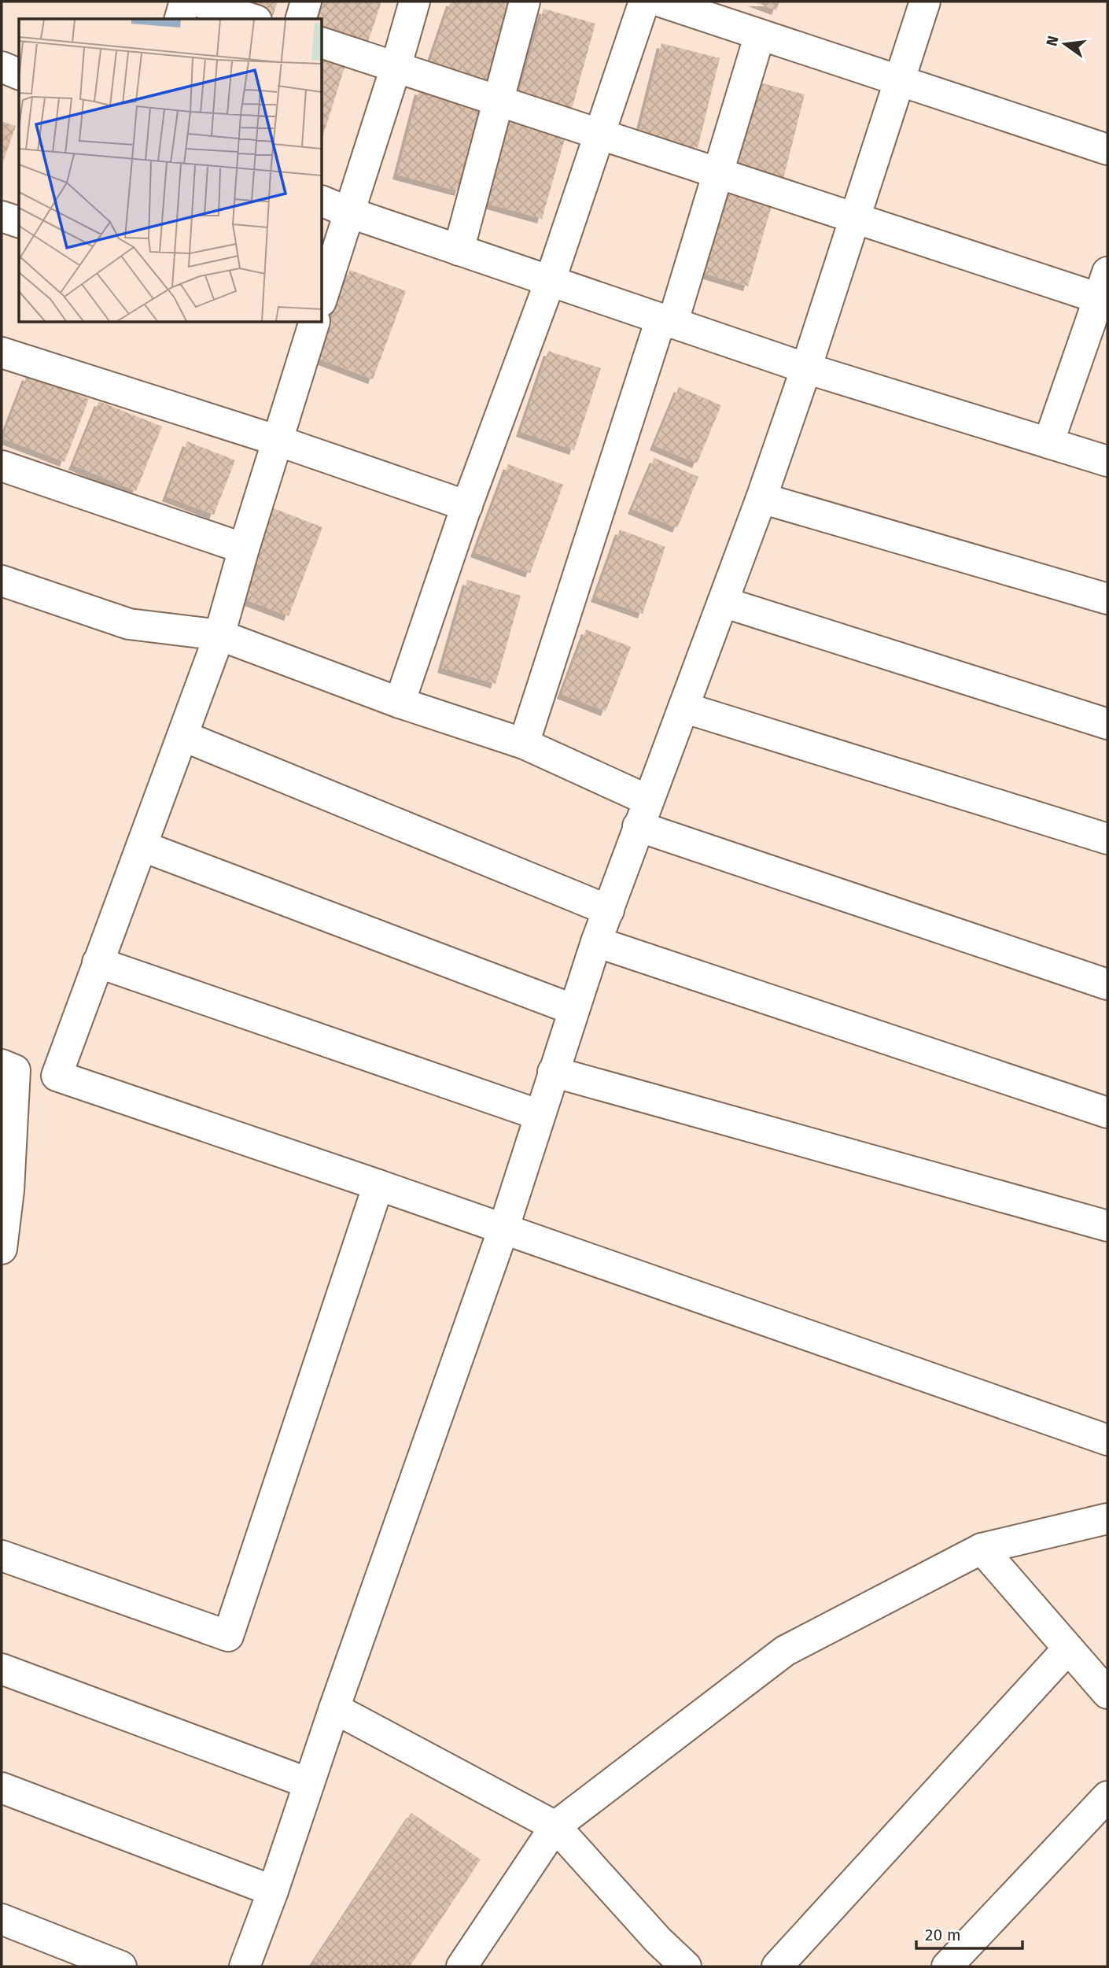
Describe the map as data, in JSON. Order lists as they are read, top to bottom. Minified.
{"scale_bar":"20 m","north":"left"}
